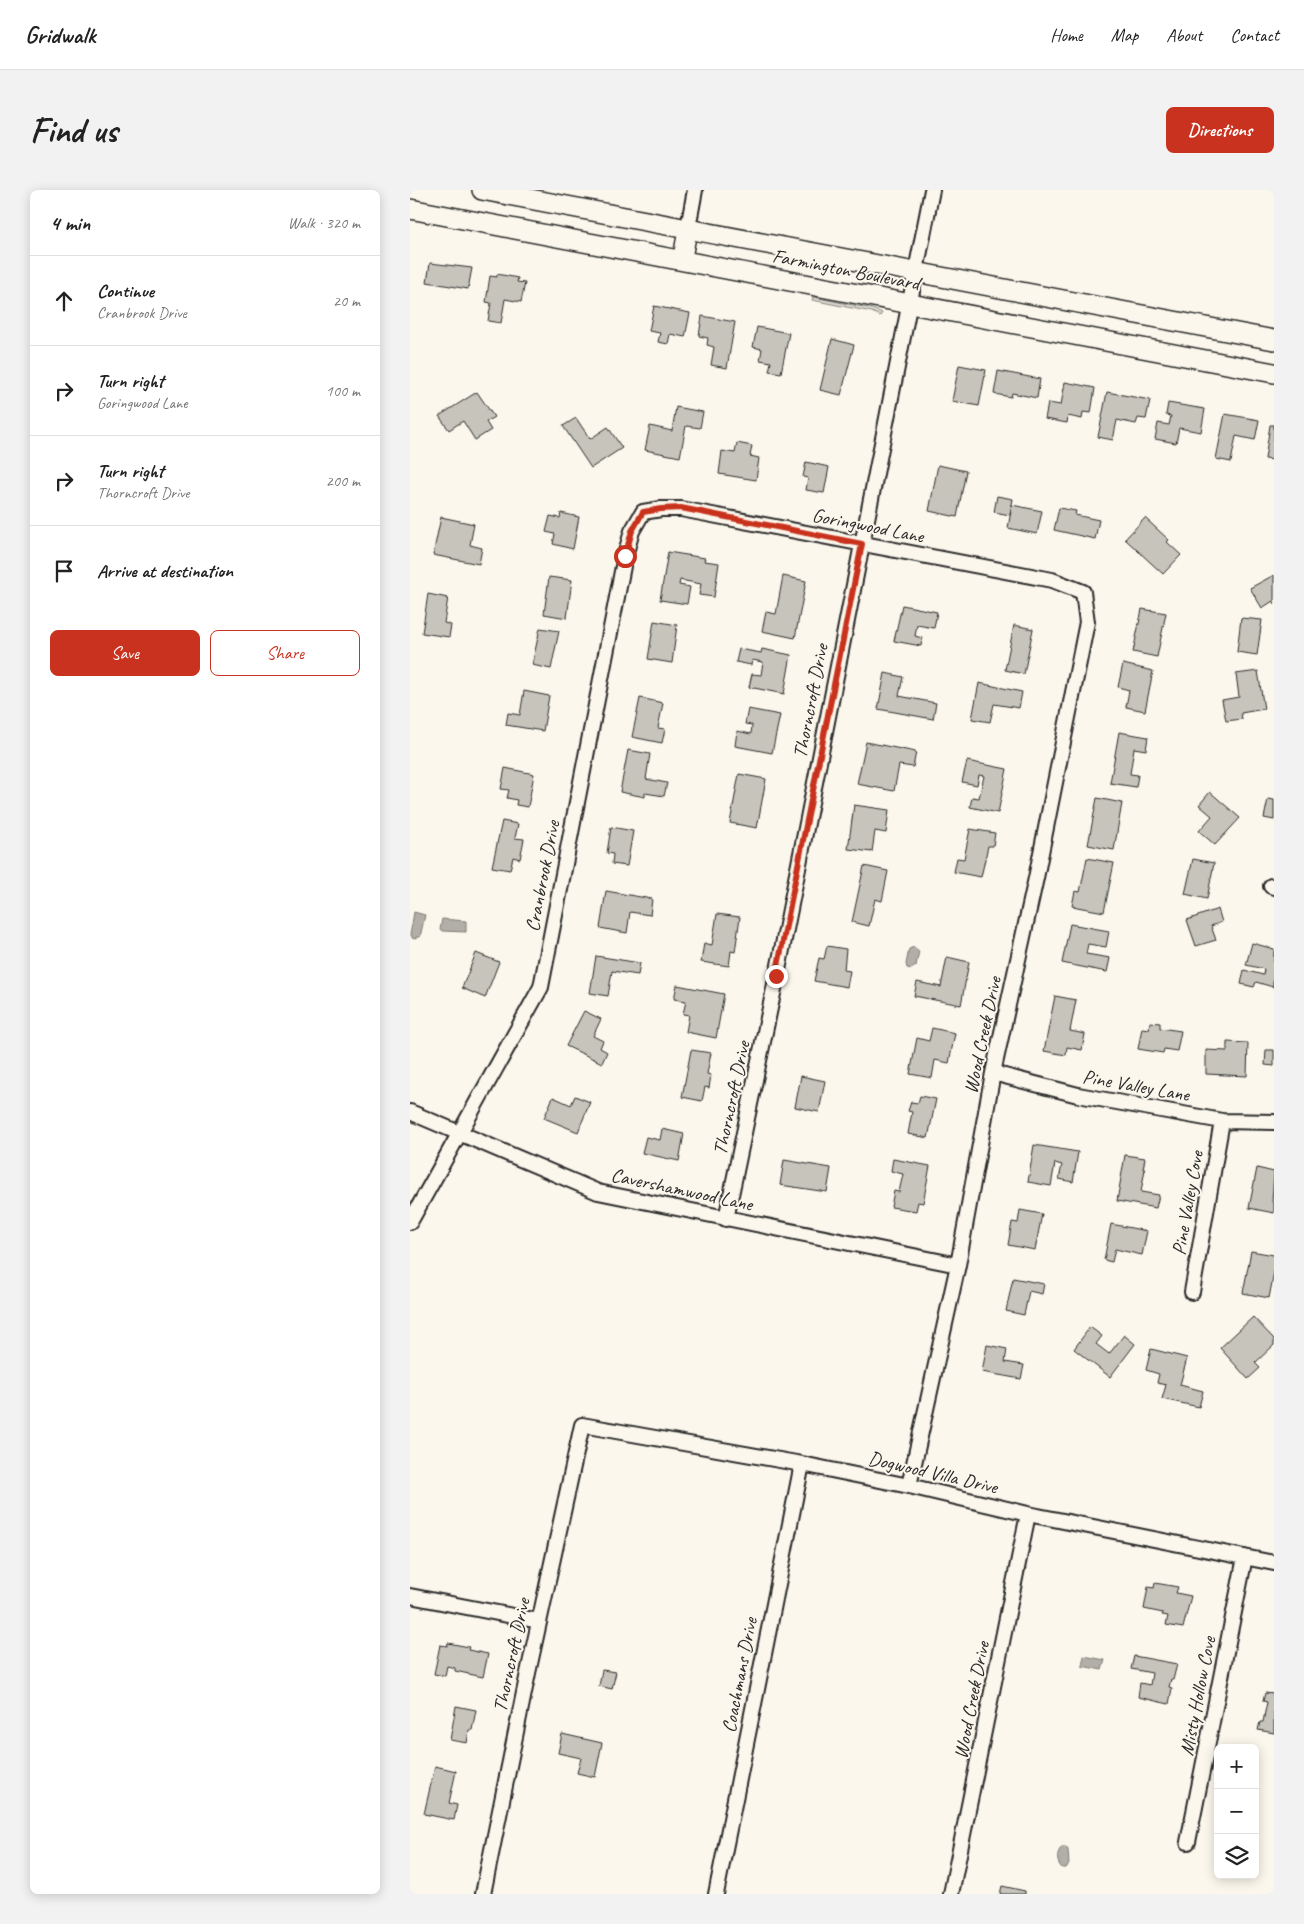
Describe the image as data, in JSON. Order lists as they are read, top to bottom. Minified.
{"streets":{"main road":["Farmington Boulevard"],"street":["Goringwood Lane","Thorncroft Drive","Cranbrook Drive","Wood Creek Drive","Pine Valley Lane","Cavershamwood Lane","Pine Valley Cove","Dogwood Villa Drive","Coachmans Drive","Misty Hollow Cove"]},"crossings":[["Farmington Boulevard","Thorncroft Drive"],["Goringwood Lane","Thorncroft Drive"],["Goringwood Lane","Cranbrook Drive"],["Goringwood Lane","Wood Creek Drive"],["Thorncroft Drive","Cavershamwood Lane"],["Thorncroft Drive","Dogwood Villa Drive"],["Cranbrook Drive","Cavershamwood Lane"],["Wood Creek Drive","Pine Valley Lane"],["Wood Creek Drive","Cavershamwood Lane"],["Wood Creek Drive","Dogwood Villa Drive"],["Pine Valley Lane","Pine Valley Cove"],["Dogwood Villa Drive","Coachmans Drive"],["Dogwood Villa Drive","Misty Hollow Cove"]],"page":{"header":"Gridwalk","nav":["Home","Map","About","Contact"],"buttons":["Directions",["Save","Share"]],"title":"Find us","heading":["4 min","Walk · 320 m"],"list":[["Continue","Cranbrook Drive","20 m"],["Turn right","Goringwood Lane","100 m"],["Turn right","Thorncroft Drive","200 m"],"Arrive at destination"],"map_buttons":["+","−"]}}
